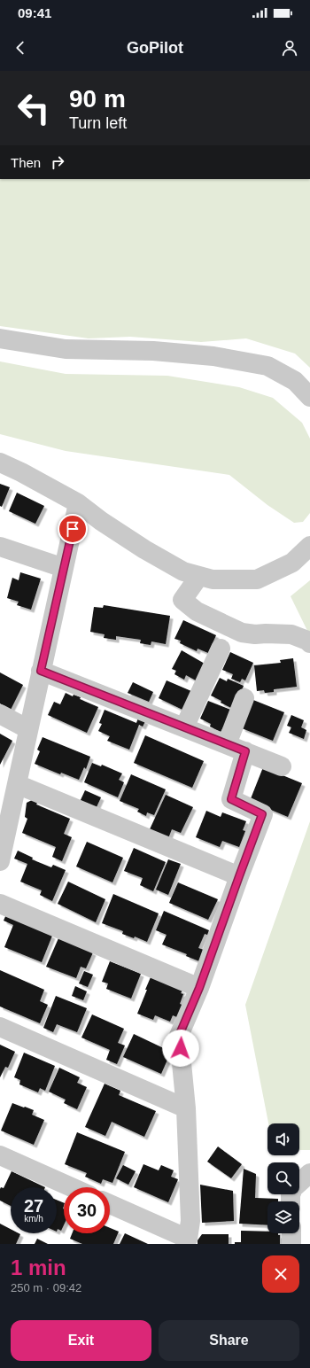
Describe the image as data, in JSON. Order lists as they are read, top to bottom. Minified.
{"page":{"status":"09:41","header":"GoPilot","turn":["90 m","Turn left"],"then":"Then","speed":"27 km/h","limit":"30","heading":["1 min","250 m · 09:42"],"buttons":["Exit","Share"]}}
